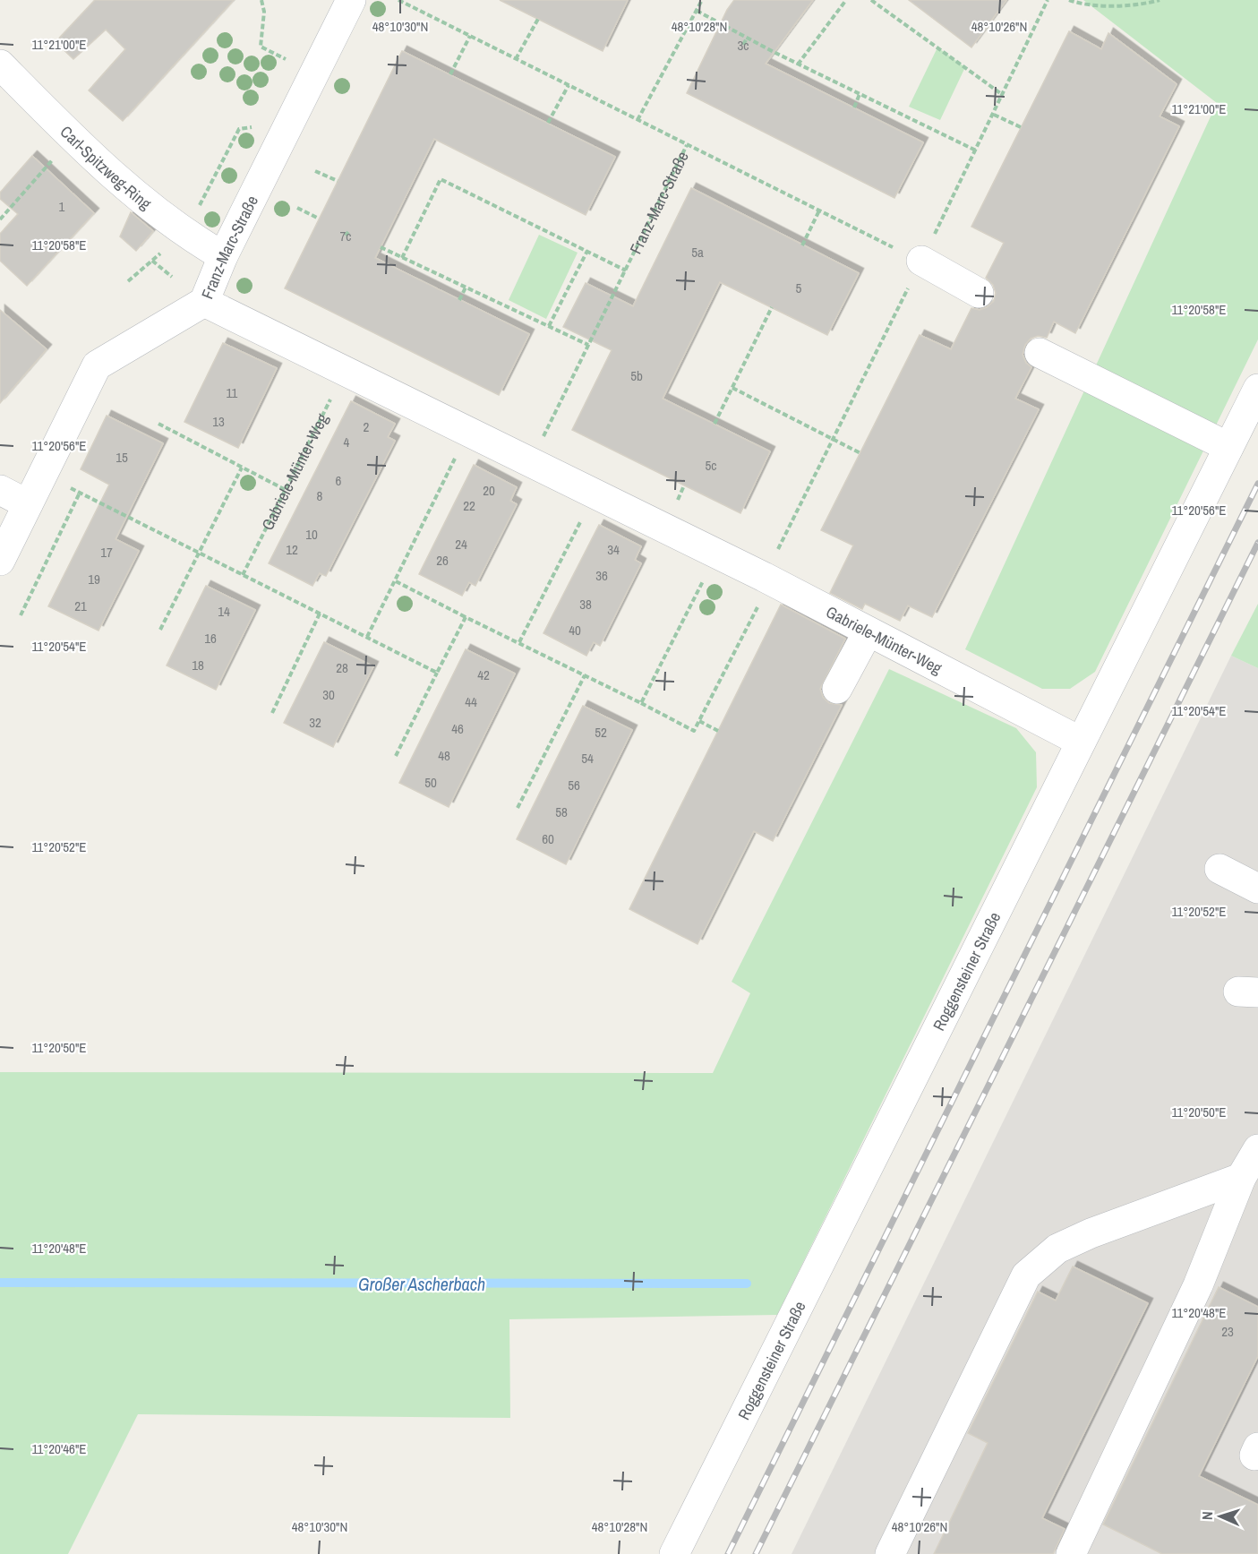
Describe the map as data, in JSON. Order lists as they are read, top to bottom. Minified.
{"streets":{"street":["Carl-Spitzweg-Ring","Franz-Marc-Straße","Gabriele-Münter-Weg","Roggensteiner Straße"]},"crossings":[["Carl-Spitzweg-Ring","Franz-Marc-Straße"],["Franz-Marc-Straße","Gabriele-Münter-Weg"],["Gabriele-Münter-Weg","Roggensteiner Straße"]],"water":["Großer Ascherbach"],"house_numbers":["3c","1","7c","5a","5","5b","11","13","2","4","15","5c","6","20","8","22","10","24","12","34","17","26","36","19","38","21","14","40","16","18","28","42","30","44","32","46","52","48","54","50","56","58","60","23"],"north":"left","coordinates":["48°10'30\"N","48°10'28\"N","48°10'26\"N","11°21'00\"E","11°20'58\"E","11°20'56\"E","11°20'54\"E","11°20'52\"E","11°20'50\"E","11°20'48\"E","11°20'46\"E"]}
